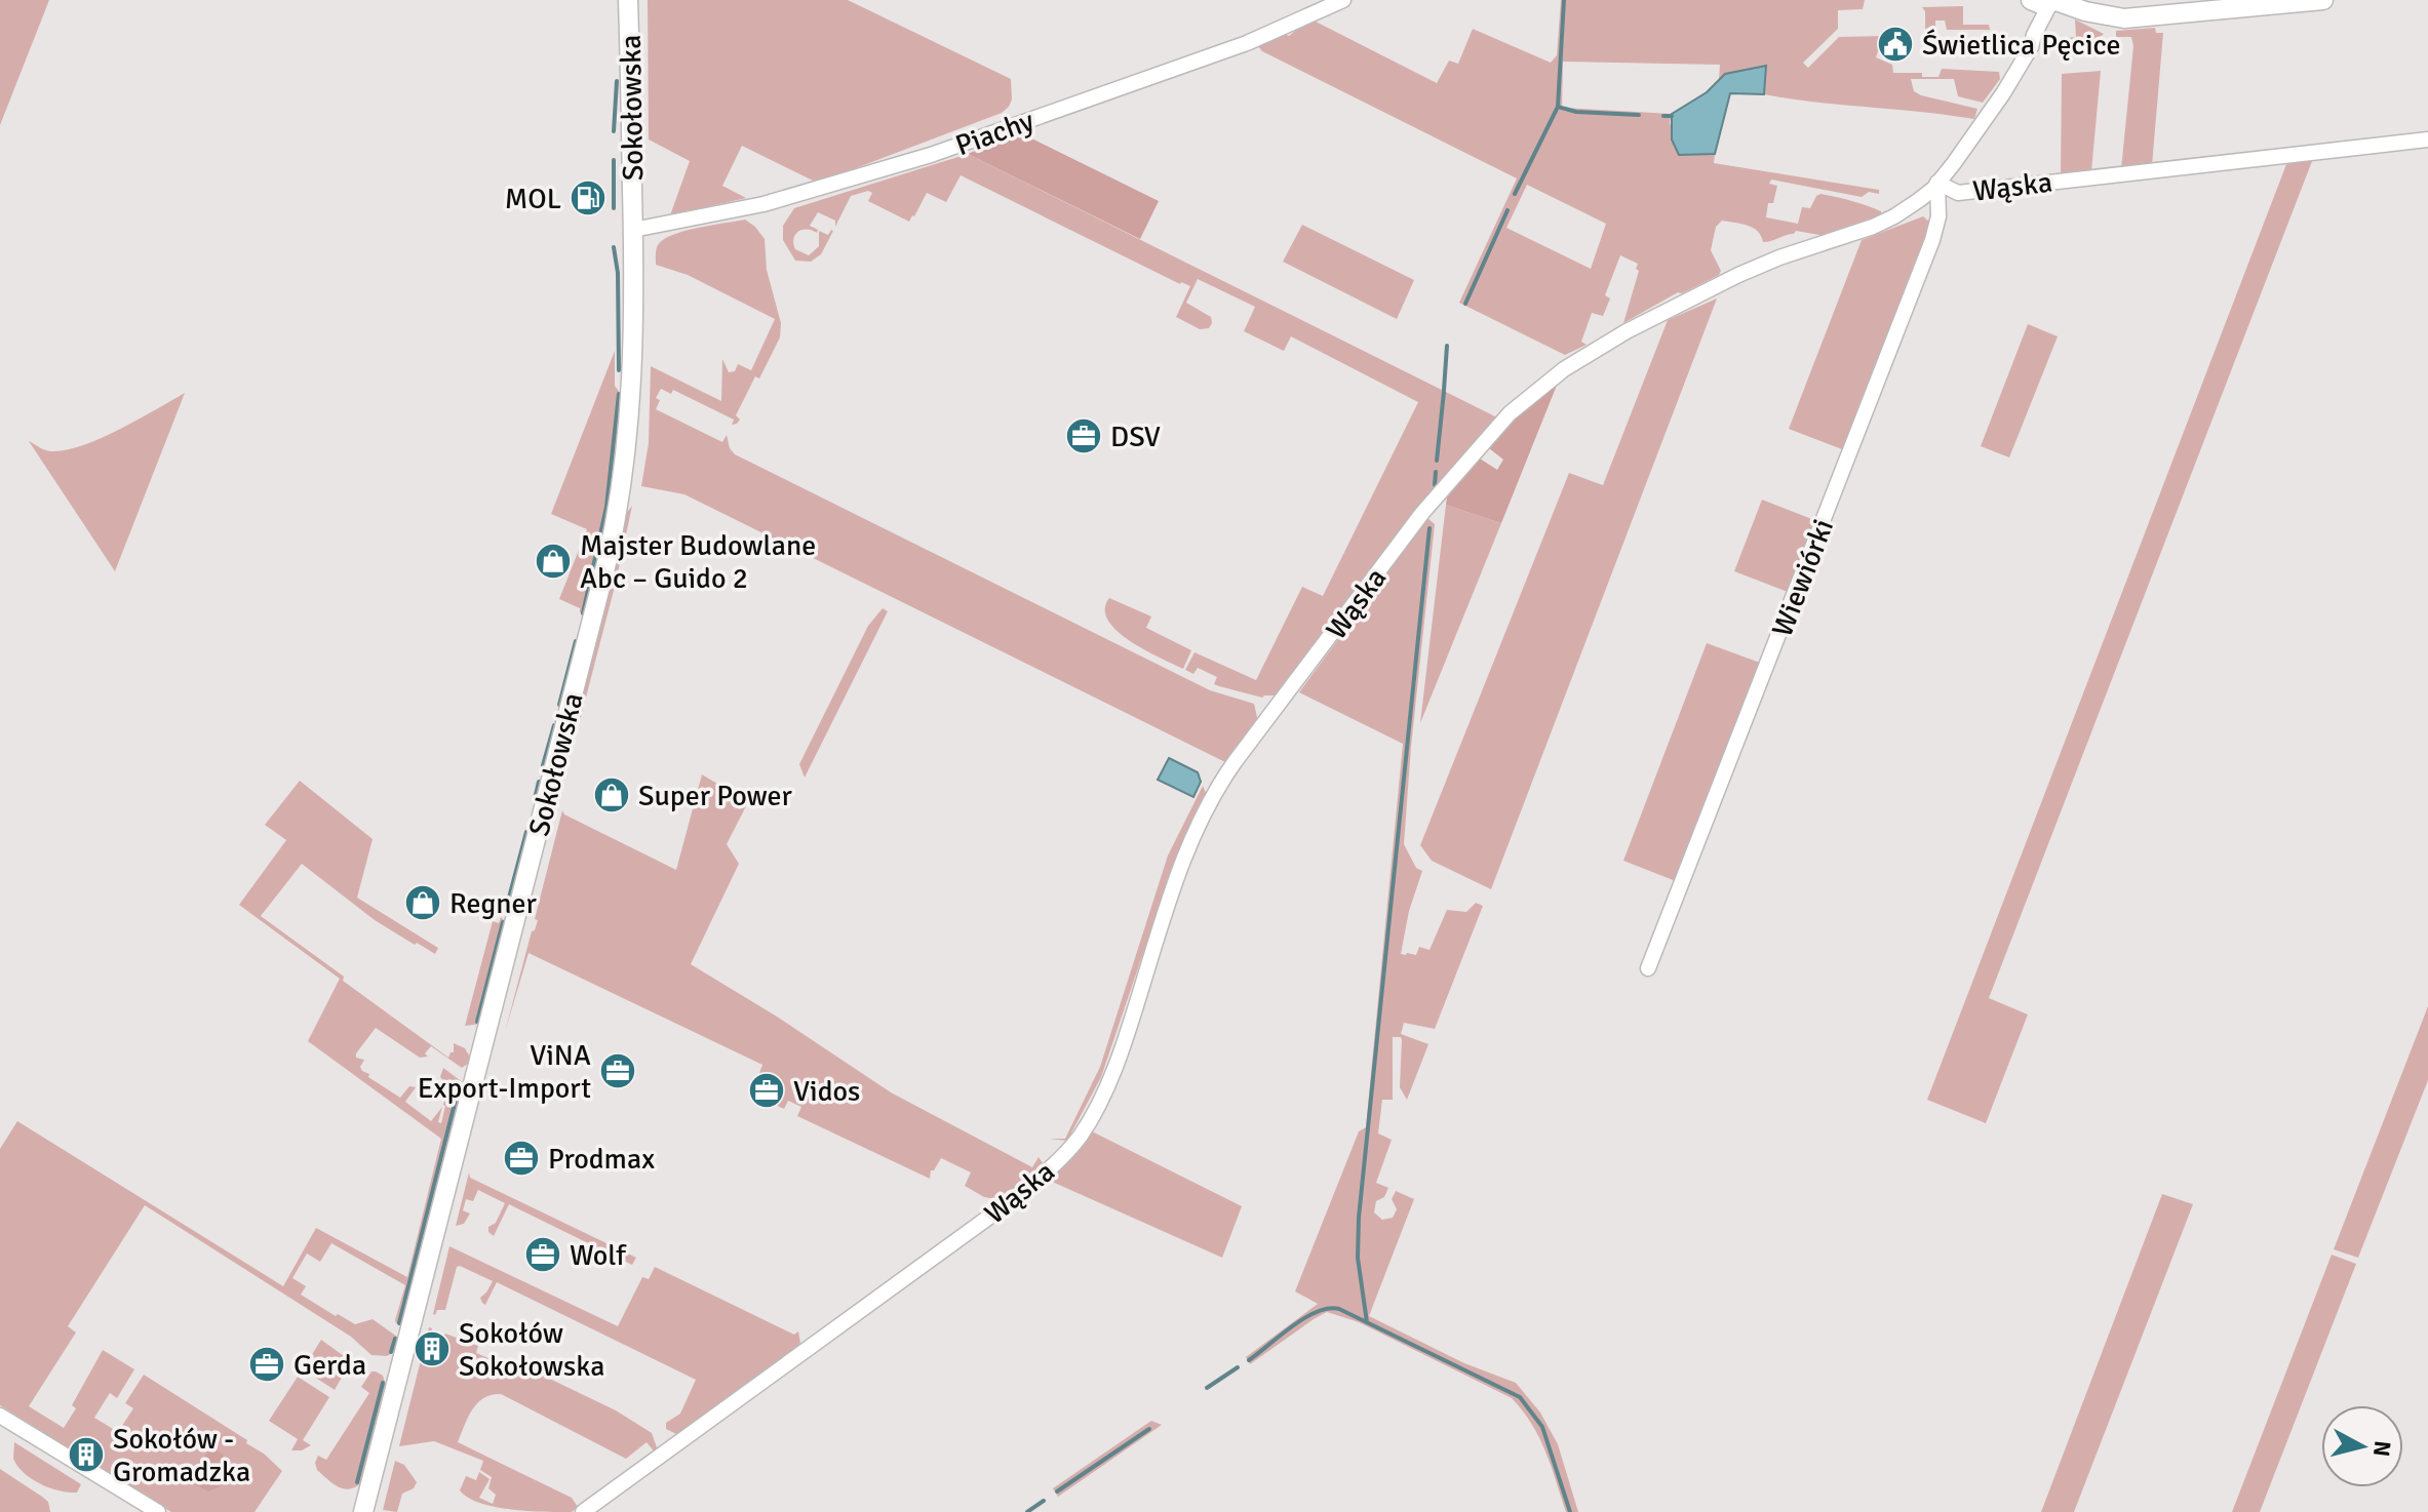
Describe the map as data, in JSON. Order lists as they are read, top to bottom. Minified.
{"streets":{"street":["Sokołowska","Piachy","Wąska","Wiewiórki"]},"crossings":[["Sokołowska","Piachy"],["Wąska","Wiewiórki"]],"places":{"public building":["Świetlica Pęcice"],"fuel station":["MOL"],"office":["DSV","ViNA Export-Import","Vidos","Prodmax","Wolf","Gerda"],"shop":["Majster Budowlane Abc – Guido 2","Super Power","Regner"],"building":["Sokołów Sokołowska","Sokołów - Gromadzka"]},"north":"right"}
